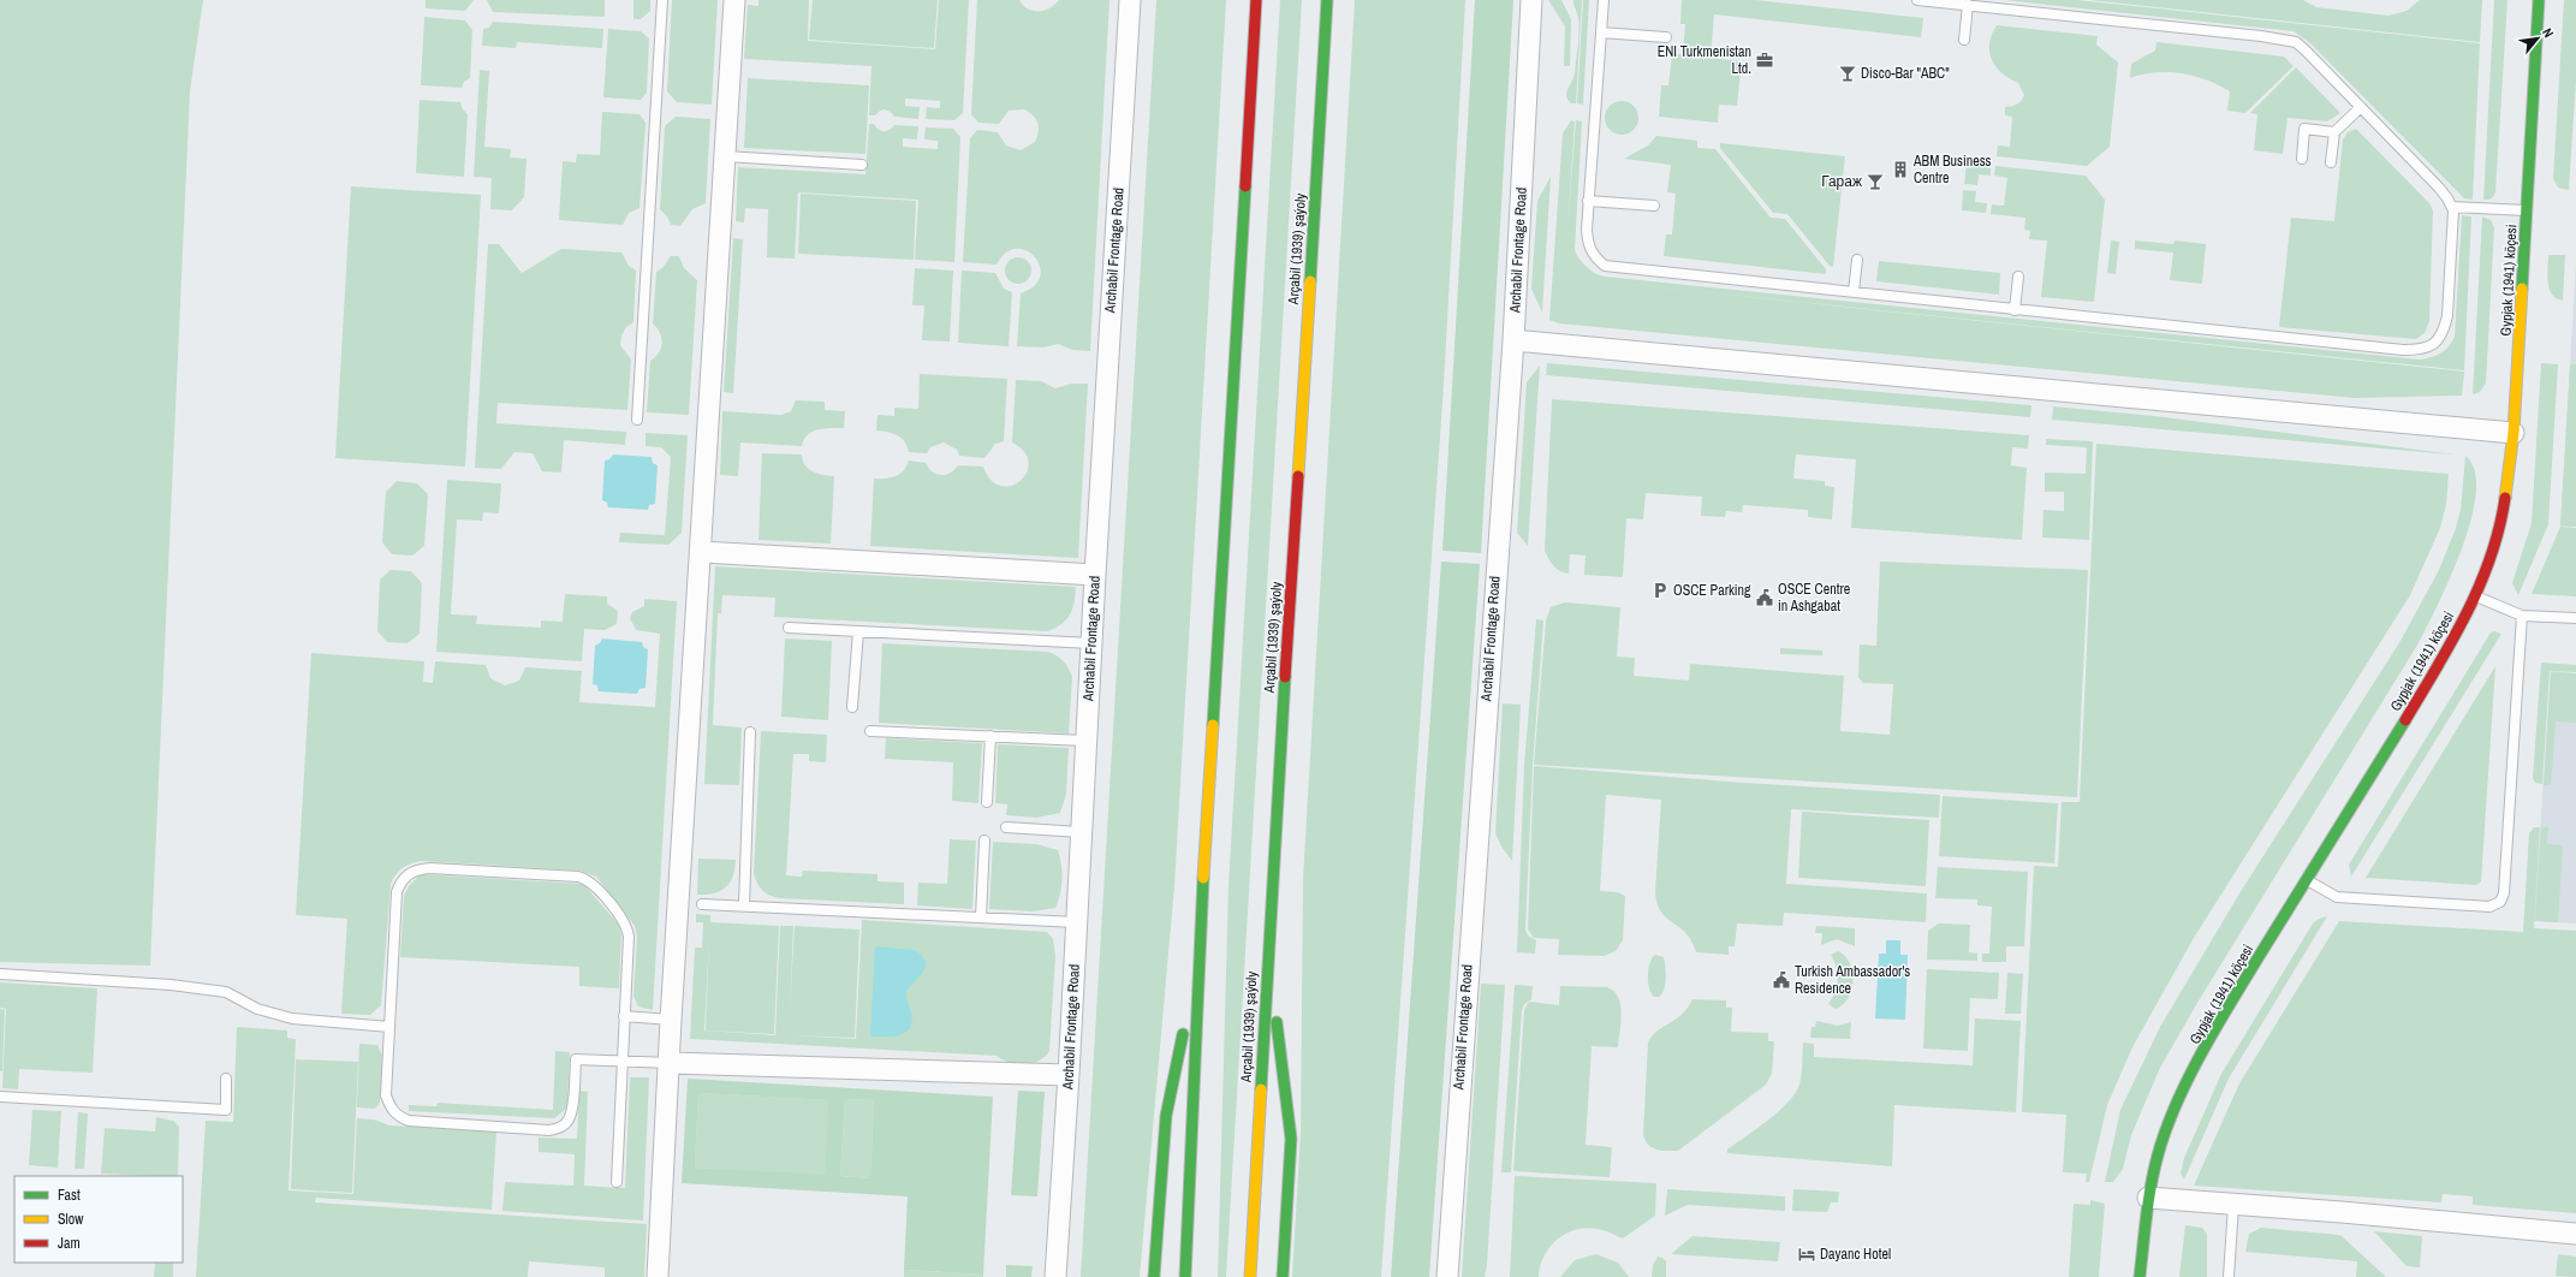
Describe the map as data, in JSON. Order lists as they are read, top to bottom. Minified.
{"streets":{"main road":["Arçabil (1939) şaýoly","Gypjak (1941) köçesi"],"street":["Archabil Frontage Road"]},"places":{"office":["ENI Turkmenistan Ltd."],"bar":["Disco-Bar \"ABC\"","Гараж"],"building":["ABM Business Centre"],"parking":["OSCE Parking"],"public building":["OSCE Centre in Ashgabat","Turkish Ambassador's Residence"],"hotel":["Dayanc Hotel"]},"legend":["Fast","Slow","Jam"],"north":"top right"}
